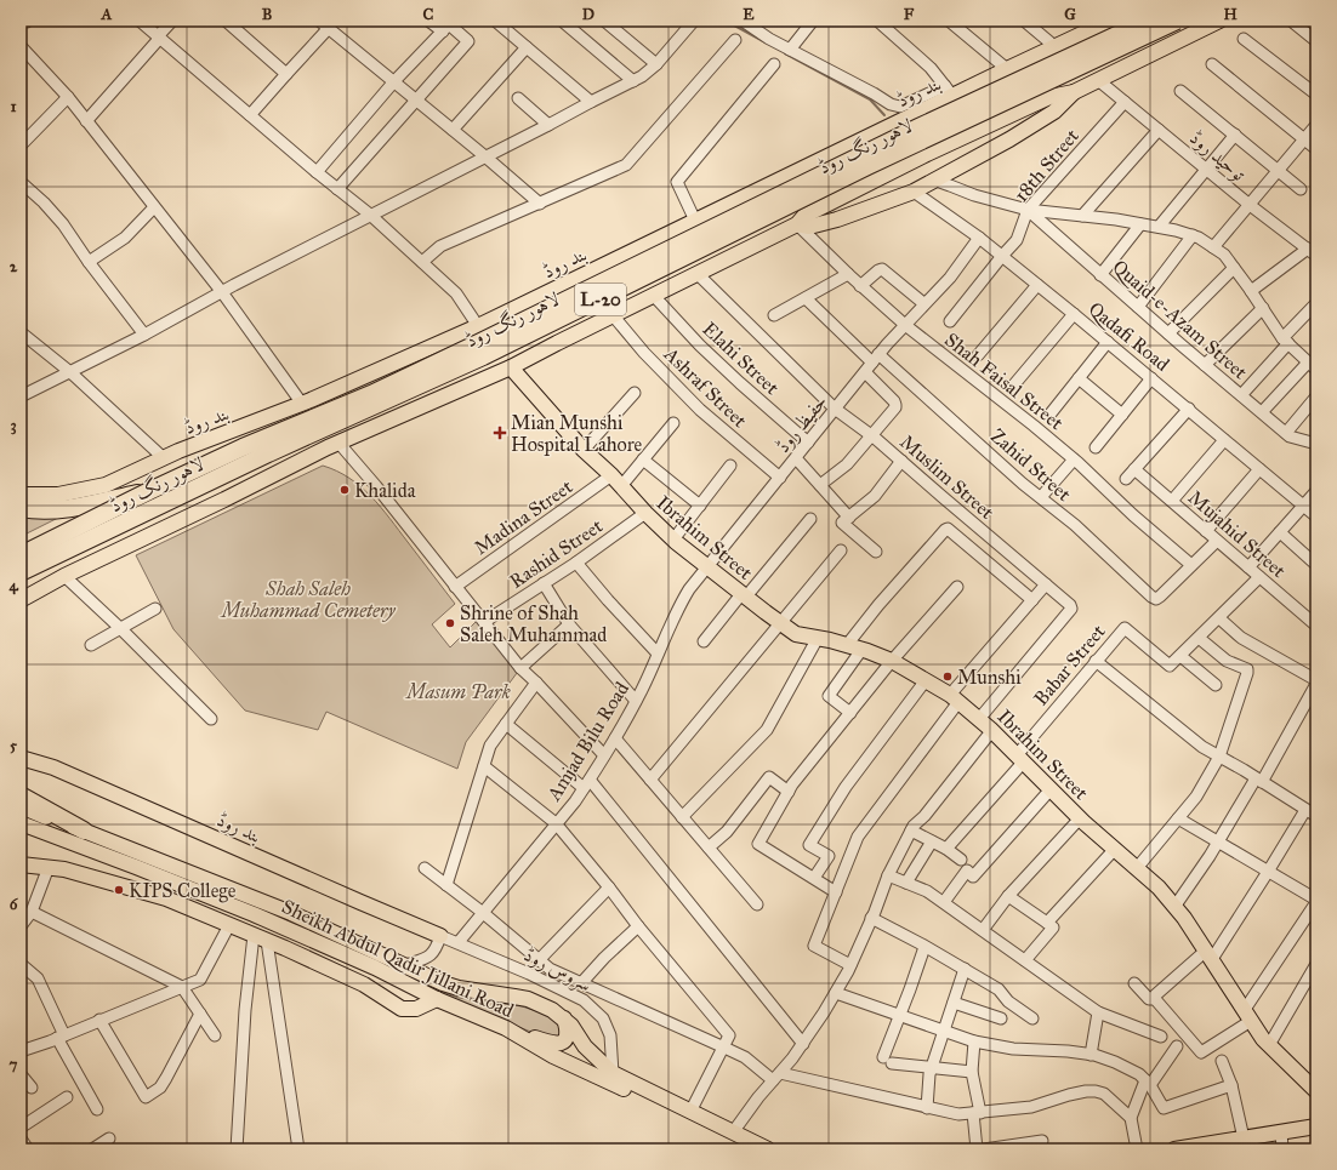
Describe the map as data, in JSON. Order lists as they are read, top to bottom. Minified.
{"streets":{"highway":["لاہور رنگ روڈ","L-20"],"main road":["بند روڈ","Ibrahim Street","Sheikh Abdul Qadir Jillani Road"],"street":["توحید روڈ","18th Street","Quaid-e-Azam Street","Qadafi Road","Elahi Street","Shah Faisal Street","Ashraf Street","حفیظ روڈ","Zahid Street","Muslim Street","Madina Street","Mujahid Street","Rashid Street","Babar Street","Amjad Bilu Road","سروس روڈ"]},"crossings":[["بند روڈ","سروس روڈ"],["توحید روڈ","18th Street"],["18th Street","Quaid-e-Azam Street"],["18th Street","Qadafi Road"],["Qadafi Road","حفیظ روڈ"],["Elahi Street","حفیظ روڈ"],["Shah Faisal Street","حفیظ روڈ"],["Shah Faisal Street","Zahid Street"],["Ashraf Street","حفیظ روڈ"],["حفیظ روڈ","Zahid Street"],["حفیظ روڈ","Muslim Street"],["حفیظ روڈ","Ibrahim Street"],["حفیظ روڈ","Amjad Bilu Road"],["Muslim Street","Ibrahim Street"],["Madina Street","Ibrahim Street"],["Ibrahim Street","Rashid Street"],["Ibrahim Street","Babar Street"],["Ibrahim Street","Amjad Bilu Road"],["Amjad Bilu Road","سروس روڈ"],["Sheikh Abdul Qadir Jillani Road","سروس روڈ"]],"parks":["Shah Saleh Muhammad Cemetery","Masum Park"],"places":{"health":["Mian Munshi Hospital Lahore"],"other":["Khalida","Shrine of Shah Saleh Muhammad","Munshi","KIPS College"]},"grid":{"columns":["A","B","C","D","E","F","G","H"],"rows":["1","2","3","4","5","6","7"]}}
